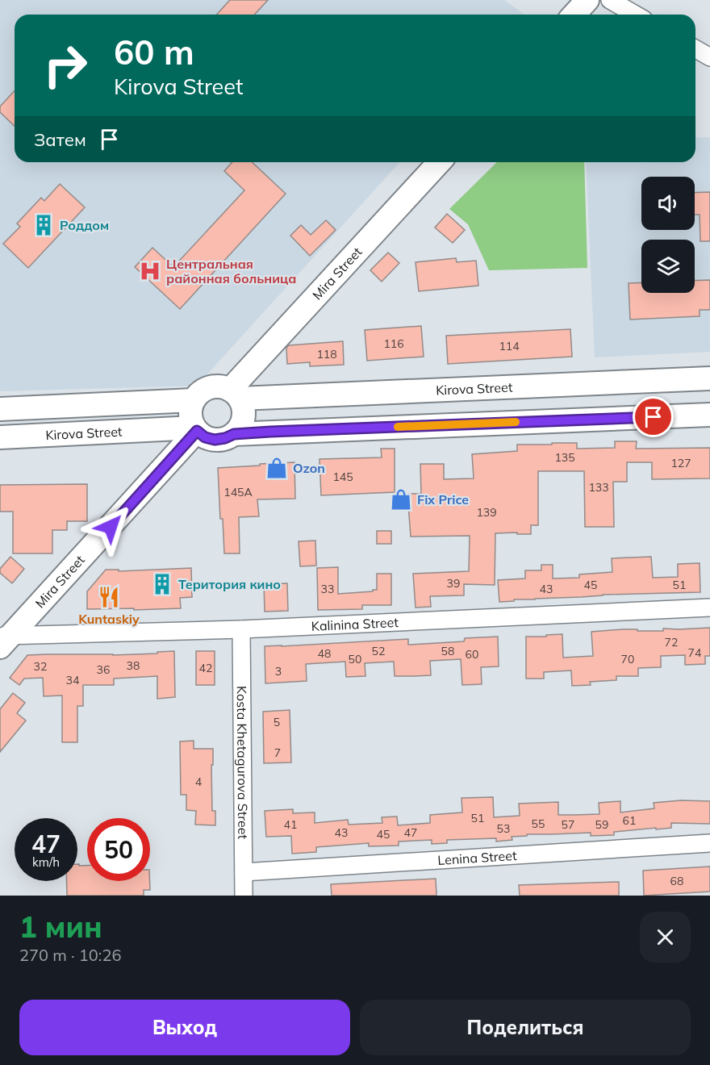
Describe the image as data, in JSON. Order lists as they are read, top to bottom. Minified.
{"streets":{"street":["Mira Street","Kirova Street","Kalinina Street","Kosta Khetagurova Street","Lenina Street"]},"crossings":[["Mira Street","Kirova Street"],["Mira Street","Kalinina Street"],["Kalinina Street","Kosta Khetagurova Street"],["Kosta Khetagurova Street","Lenina Street"]],"places":{"building":["Роддом","Територия кино"],"hospital":["Центральная районная больница"],"shop":["Ozon","Fix Price"],"restaurant":["Kuntaskiy"]},"house_numbers":["116","114","118","135","127","145","133","145А","139","39","45","51","33","43","72","52","58","74","48","60","50","70","38","32","42","36","3","34","5","7","4","51","61","55","41","57","59","53","43","47","45","68"],"page":{"turn":["60 m","Kirova Street"],"then":"Затем","speed":"47 km/h","limit":"50","heading":["1 мин","270 m · 10:26"],"buttons":["Выход","Поделиться"]}}
